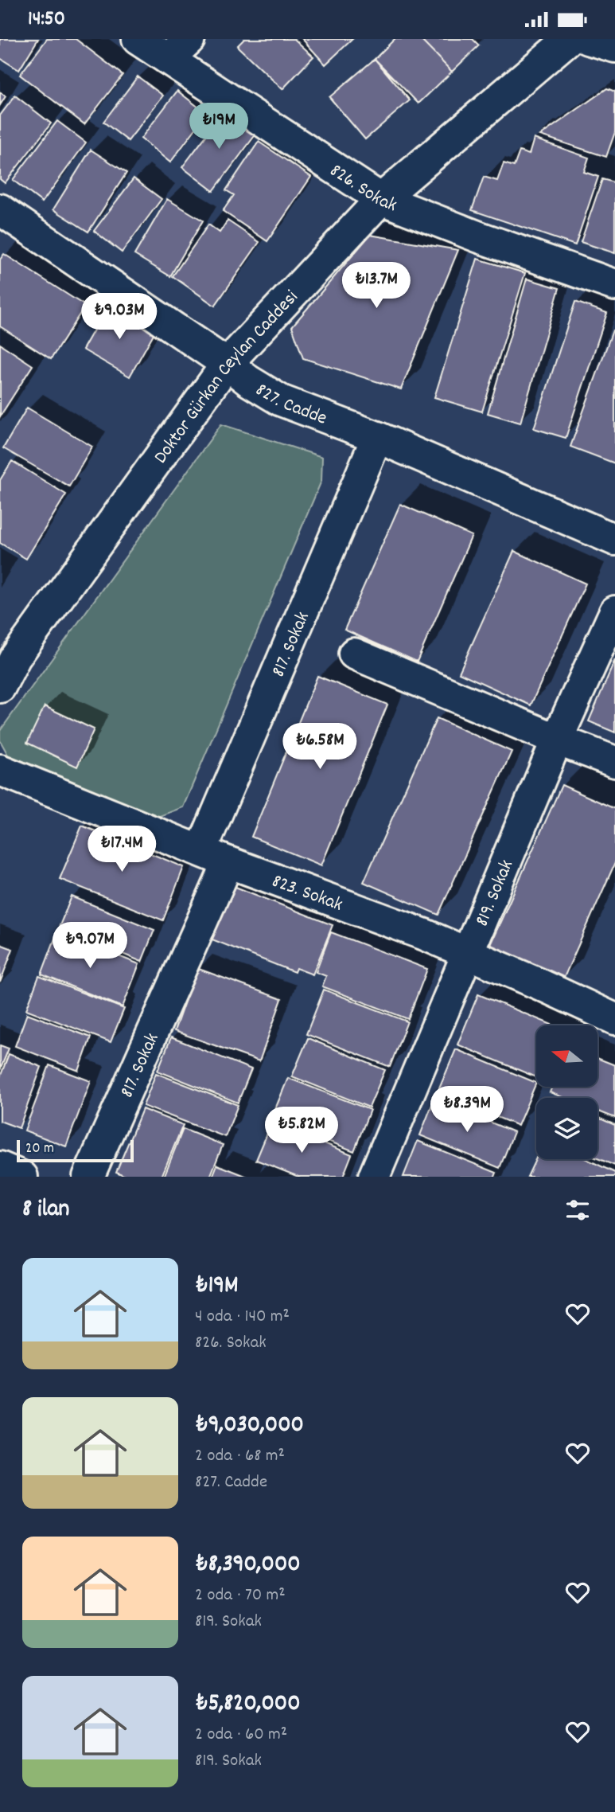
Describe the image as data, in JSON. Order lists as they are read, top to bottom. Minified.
{"streets":{"street":["826. Sokak","Doktor Gürkan Ceylan Caddesi","827. Cadde","817. Sokak","823. Sokak","819. Sokak"]},"crossings":[["826. Sokak","Doktor Gürkan Ceylan Caddesi"],["Doktor Gürkan Ceylan Caddesi","827. Cadde"],["827. Cadde","817. Sokak"],["817. Sokak","823. Sokak"],["823. Sokak","819. Sokak"]],"scale_bar":"20 m","north":"left","page":{"status":"14:50","price":["₺19M","₺13.7M","₺9.03M","₺6.58M","₺17.4M","₺9.07M","₺8.39M","₺5.82M"],"scale":"20 m","heading":"8 ilan","list":[{"name":"₺19M","note":"4 oda · 140 m² · 826. Sokak"},{"name":"₺9,030,000","note":"2 oda · 68 m² · 827. Cadde"},{"name":"₺8,390,000","note":"2 oda · 70 m² · 819. Sokak"},{"name":"₺5,820,000","note":"2 oda · 60 m² · 819. Sokak"}]}}
